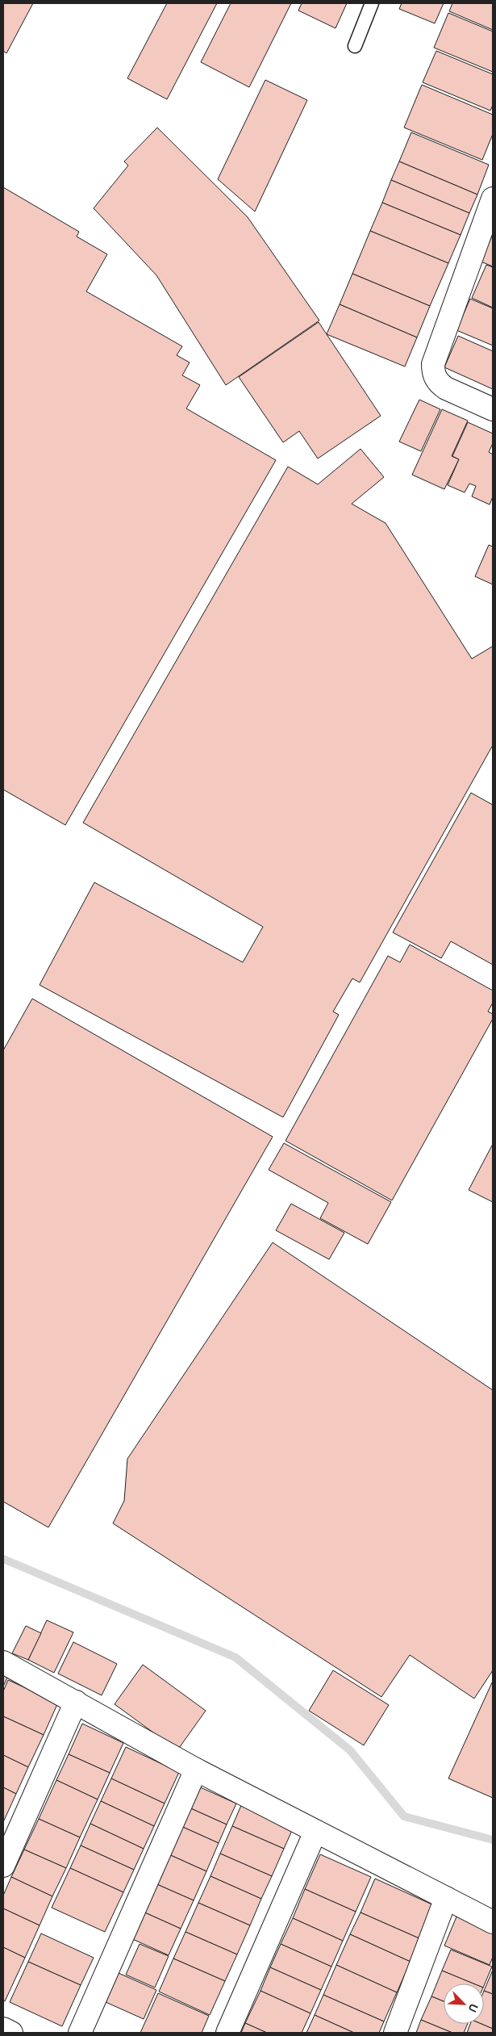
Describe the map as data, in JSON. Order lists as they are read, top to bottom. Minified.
{"north":"bottom right"}
